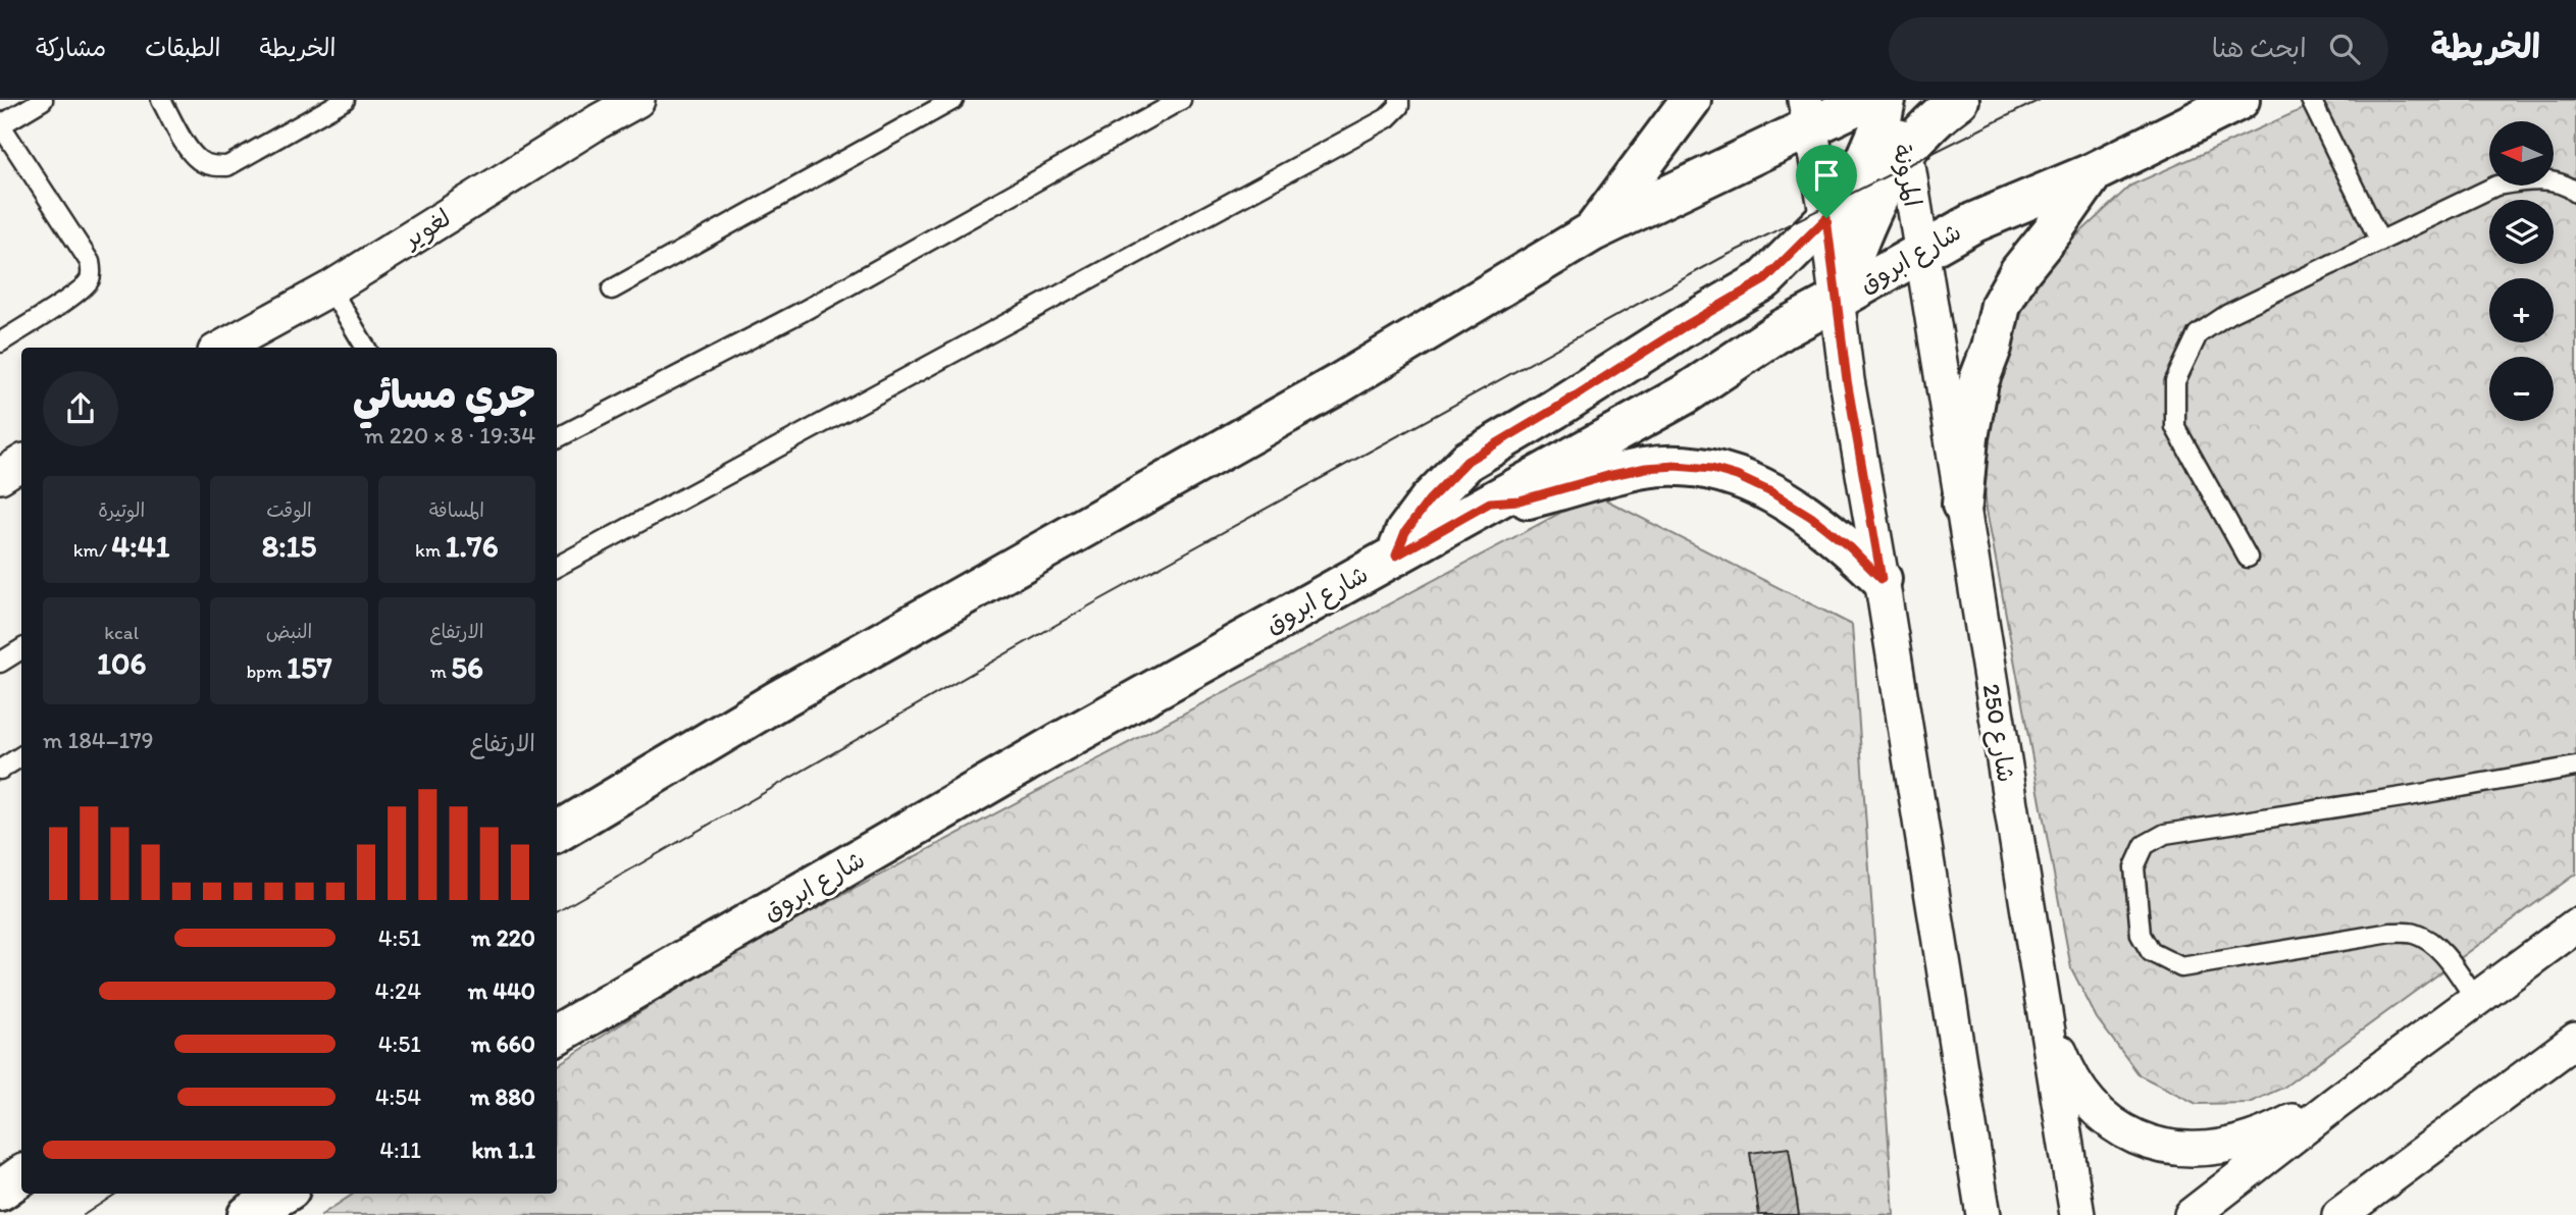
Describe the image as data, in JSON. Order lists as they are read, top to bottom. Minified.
{"streets":{"street":["المرونة","لغوير","شارع ابروق","شارع 250"]},"crossings":[["المرونة","شارع ابروق"],["المرونة","شارع 250"],["شارع ابروق","شارع 250"]],"north":"left","page":{"header":"الخريطة","search":"ابحث هنا","nav":["الخريطة","الطبقات","مشاركة"],"map_buttons":["+","−"],"heading":["جري مسائي","19:34 · 8 × 220 m"],"stats":[["المسافة","1.76 km"],["الوقت","8:15"],["الوتيرة","4:41 /km"],["الارتفاع","56 m"],["النبض","157 bpm"],["kcal","106"]],"chart":["الارتفاع","179–184 m"],"list":[{"name":"220 m","note":"4:51"},{"name":"440 m","note":"4:24"},{"name":"660 m","note":"4:51"},{"name":"880 m","note":"4:54"},{"name":"1.1 km","note":"4:11"}]}}
